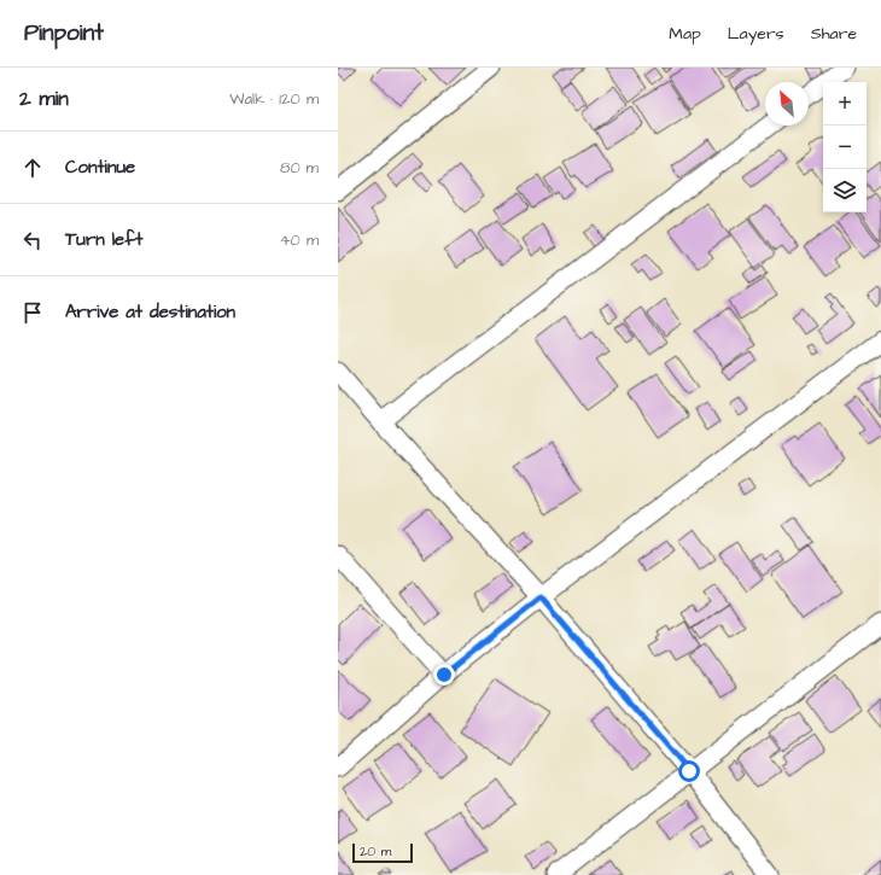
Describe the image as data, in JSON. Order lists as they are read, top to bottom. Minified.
{"scale_bar":"20 m","north":"top left","page":{"header":"Pinpoint","nav":["Map","Layers","Share"],"heading":["2 min","Walk · 120 m"],"map_buttons":["+","−"],"list":[["Continue","80 m"],["Turn left","40 m"],"Arrive at destination"],"scale":"20 m"}}
